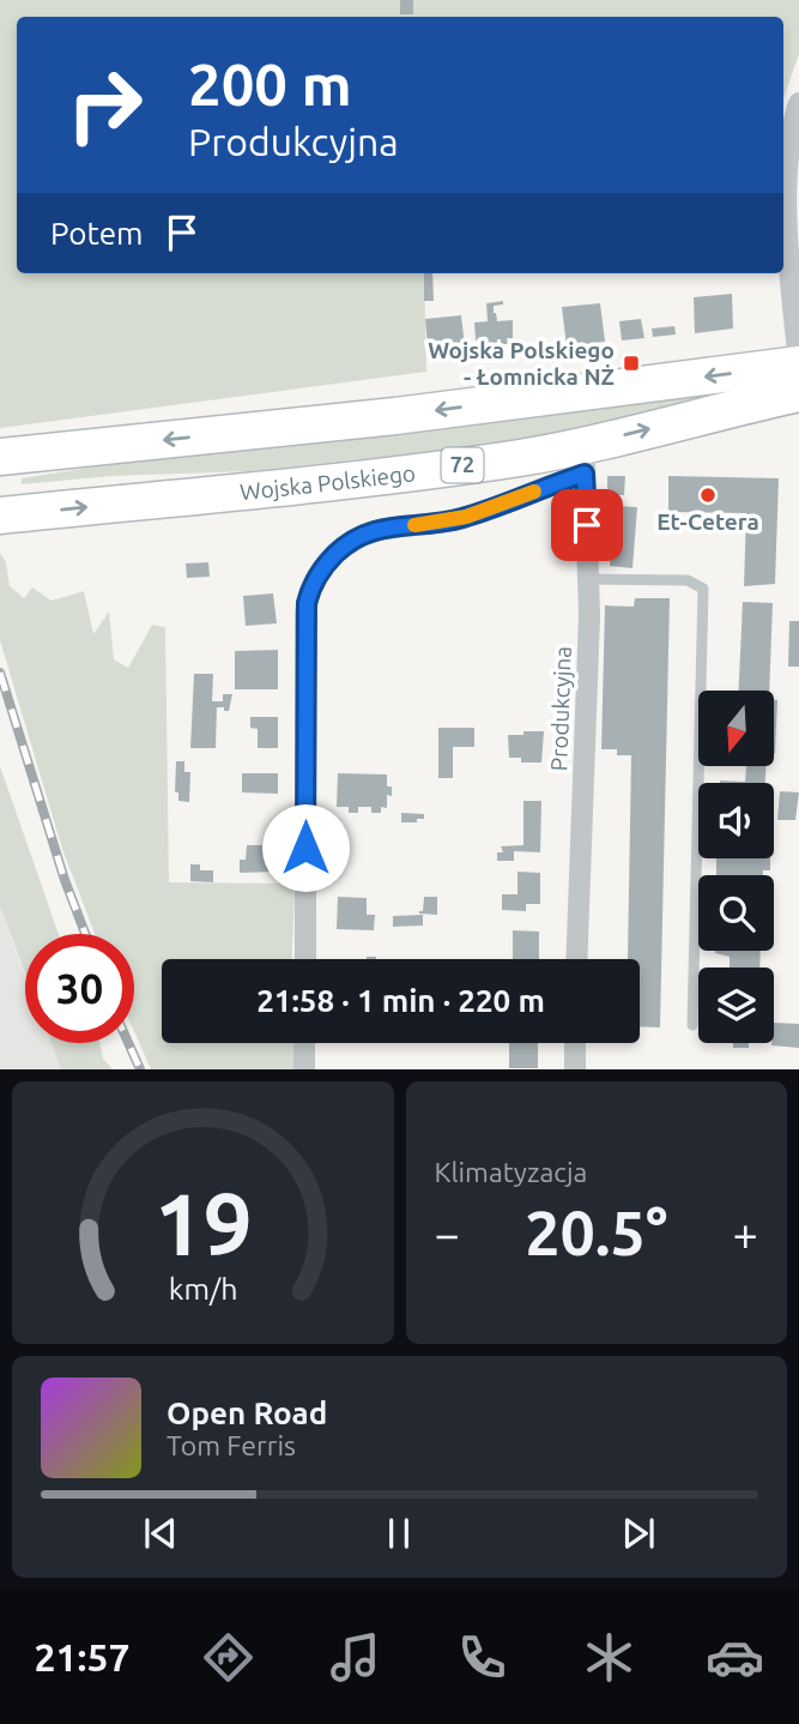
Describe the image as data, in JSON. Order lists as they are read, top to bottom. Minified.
{"streets":{"main road":["72","Wojska Polskiego"],"street":["Produkcyjna"]},"crossings":[["Wojska Polskiego","Produkcyjna"]],"places":{"transit":["Wojska Polskiego - Łomnicka NŻ"],"other":["Et-Cetera"]},"north":"bottom","page":{"turn":["200 m","Produkcyjna"],"then":"Potem","limit":"30","trip":"21:58 · 1 min · 220 m","tile":"Klimatyzacja","heat":["−","20.5°","+"],"song":["Open Road","Tom Ferris"],"tabs":"21:57","gauge":["19","km/h"]}}
